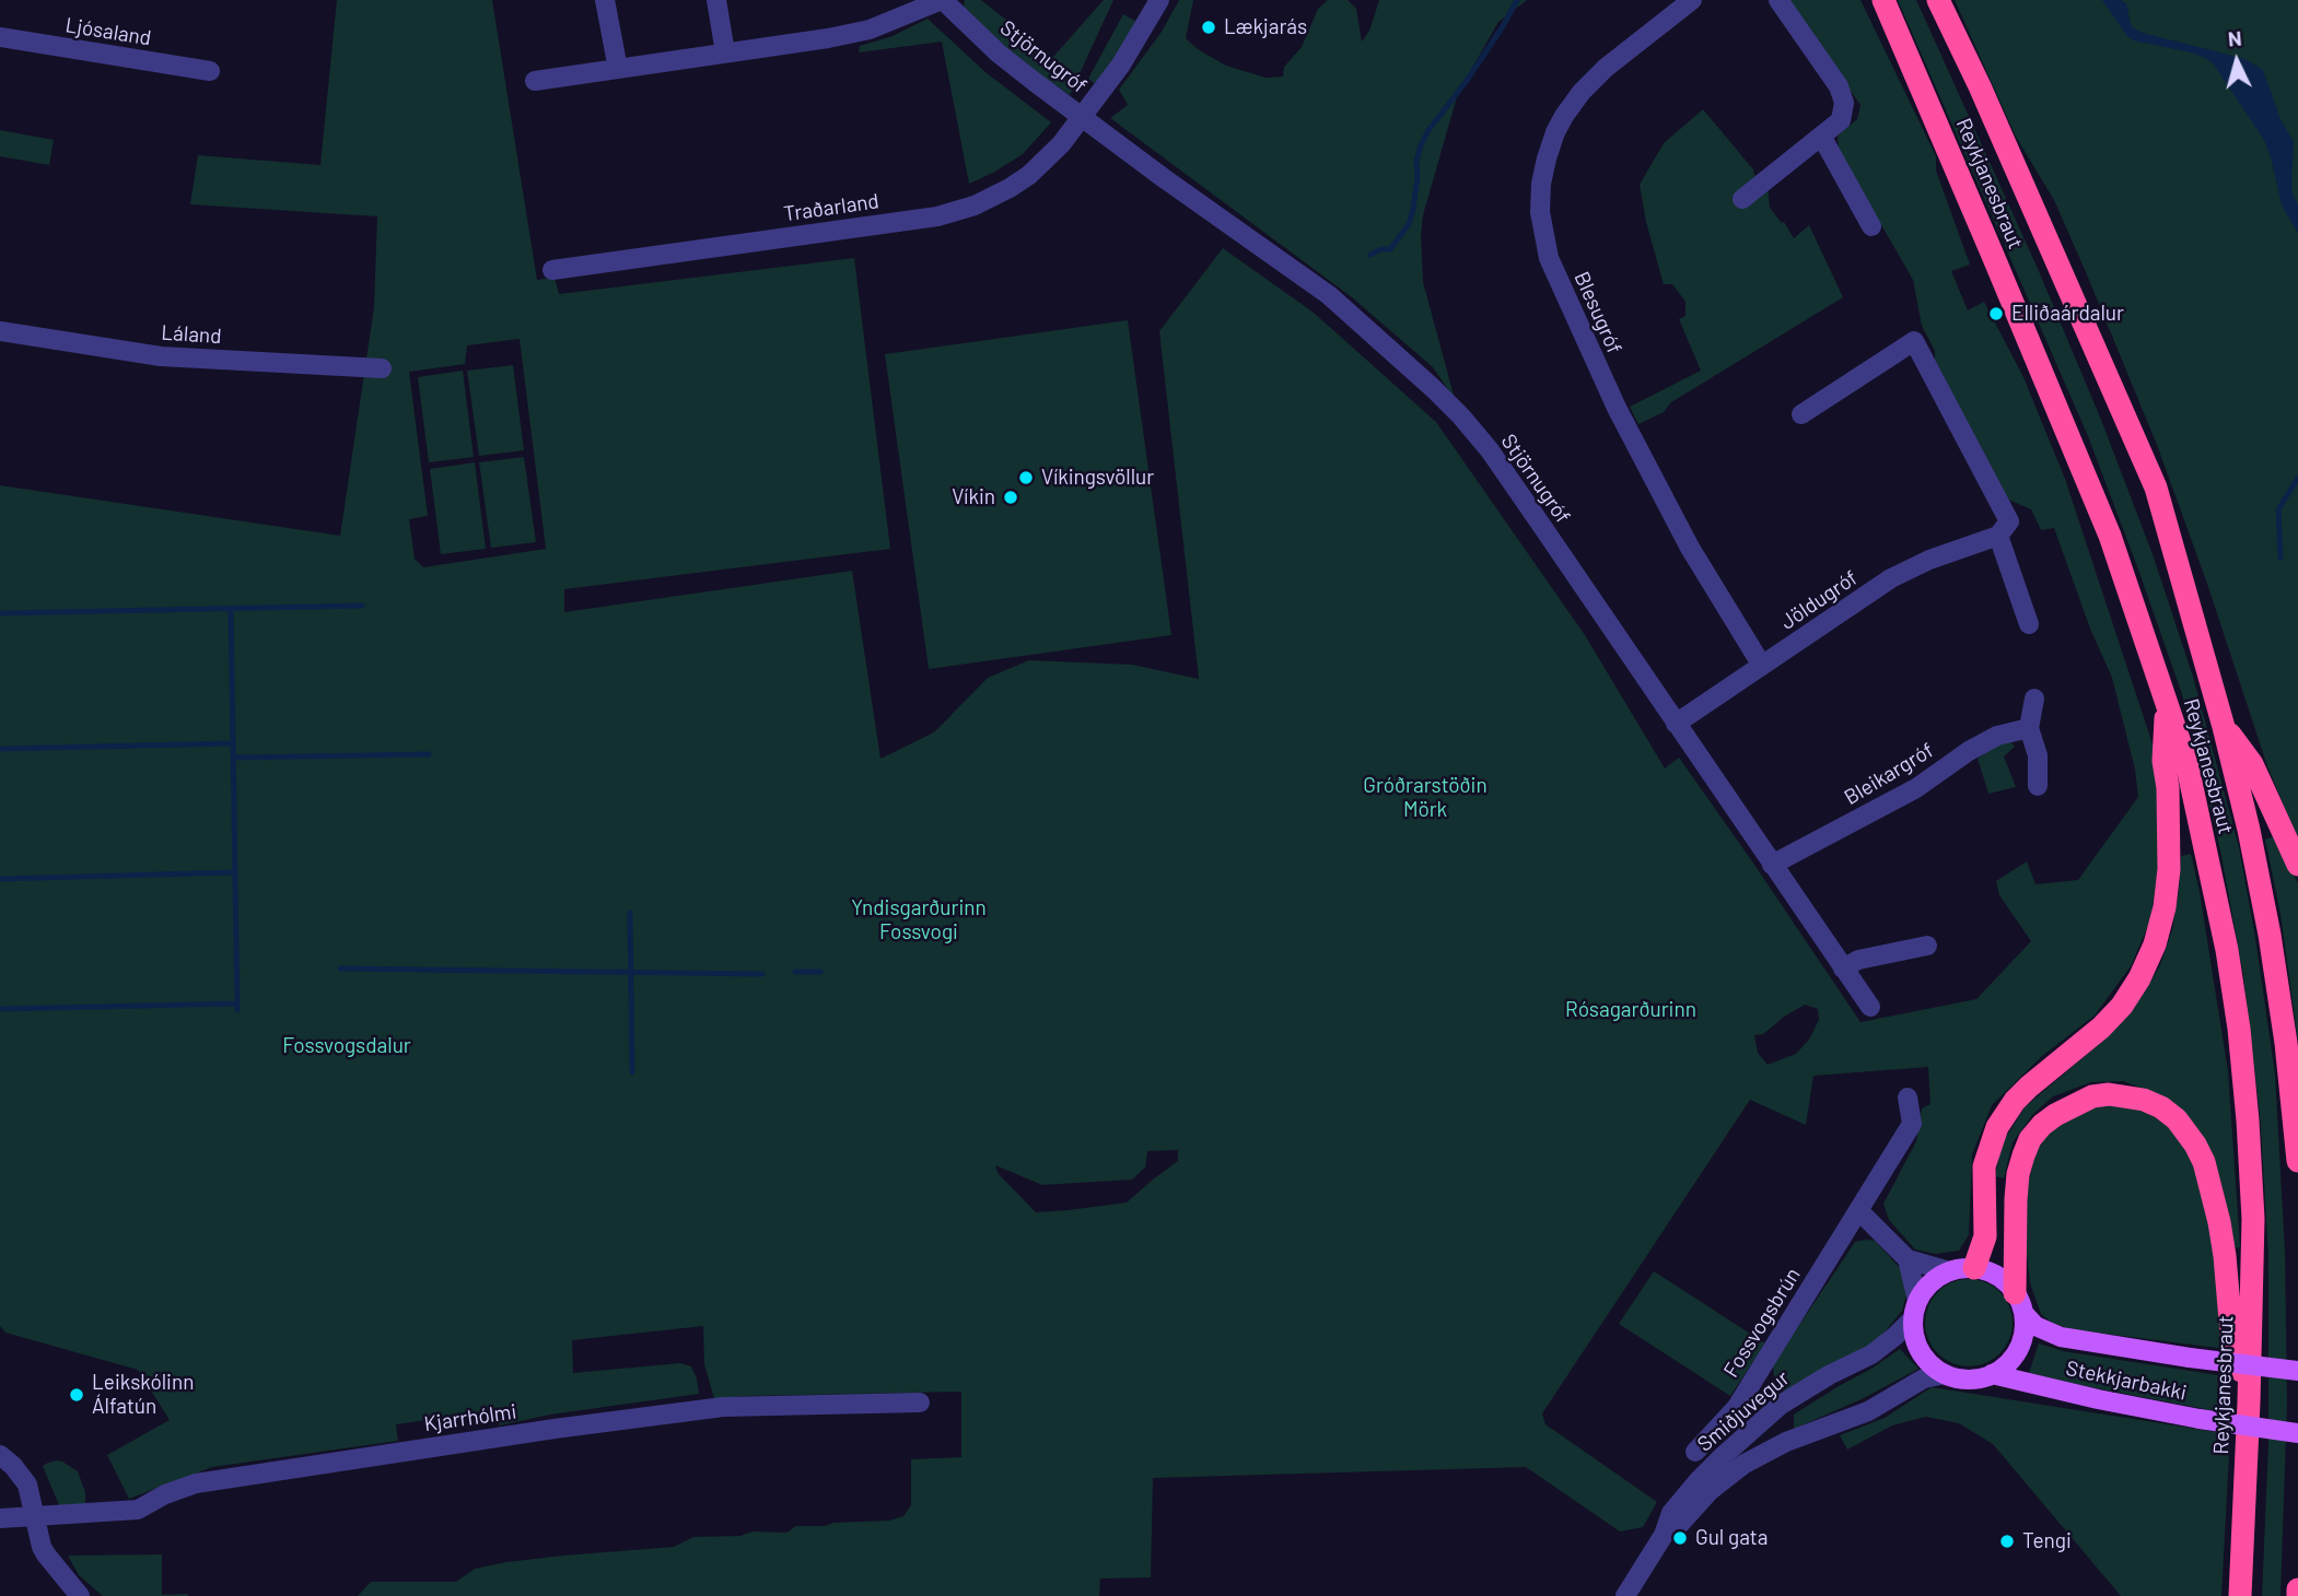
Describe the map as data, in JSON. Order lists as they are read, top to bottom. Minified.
{"streets":{"highway":["Reykjanesbraut"],"main road":["Stekkjarbakki"],"street":["Ljósaland","Stjörnugróf","Traðarland","Blesugróf","Láland","Jöldugróf","Bleikargróf","Fossvogsbrún","Smiðjuvegur","Kjarrhólmi"]},"crossings":[["Stjörnugróf","Traðarland"],["Stjörnugróf","Jöldugróf"],["Stjörnugróf","Bleikargróf"],["Blesugróf","Jöldugróf"],["Stekkjarbakki","Smiðjuvegur"]],"parks":["Gróðrarstöðin Mörk","Yndisgarðurinn Fossvogi","Rósagarðurinn","Fossvogsdalur"],"places":["Lækjarás","Elliðaárdalur","Víkingsvöllur","Víkin","Leikskólinn Álfatún","Gul gata","Tengi"],"north":"top"}
